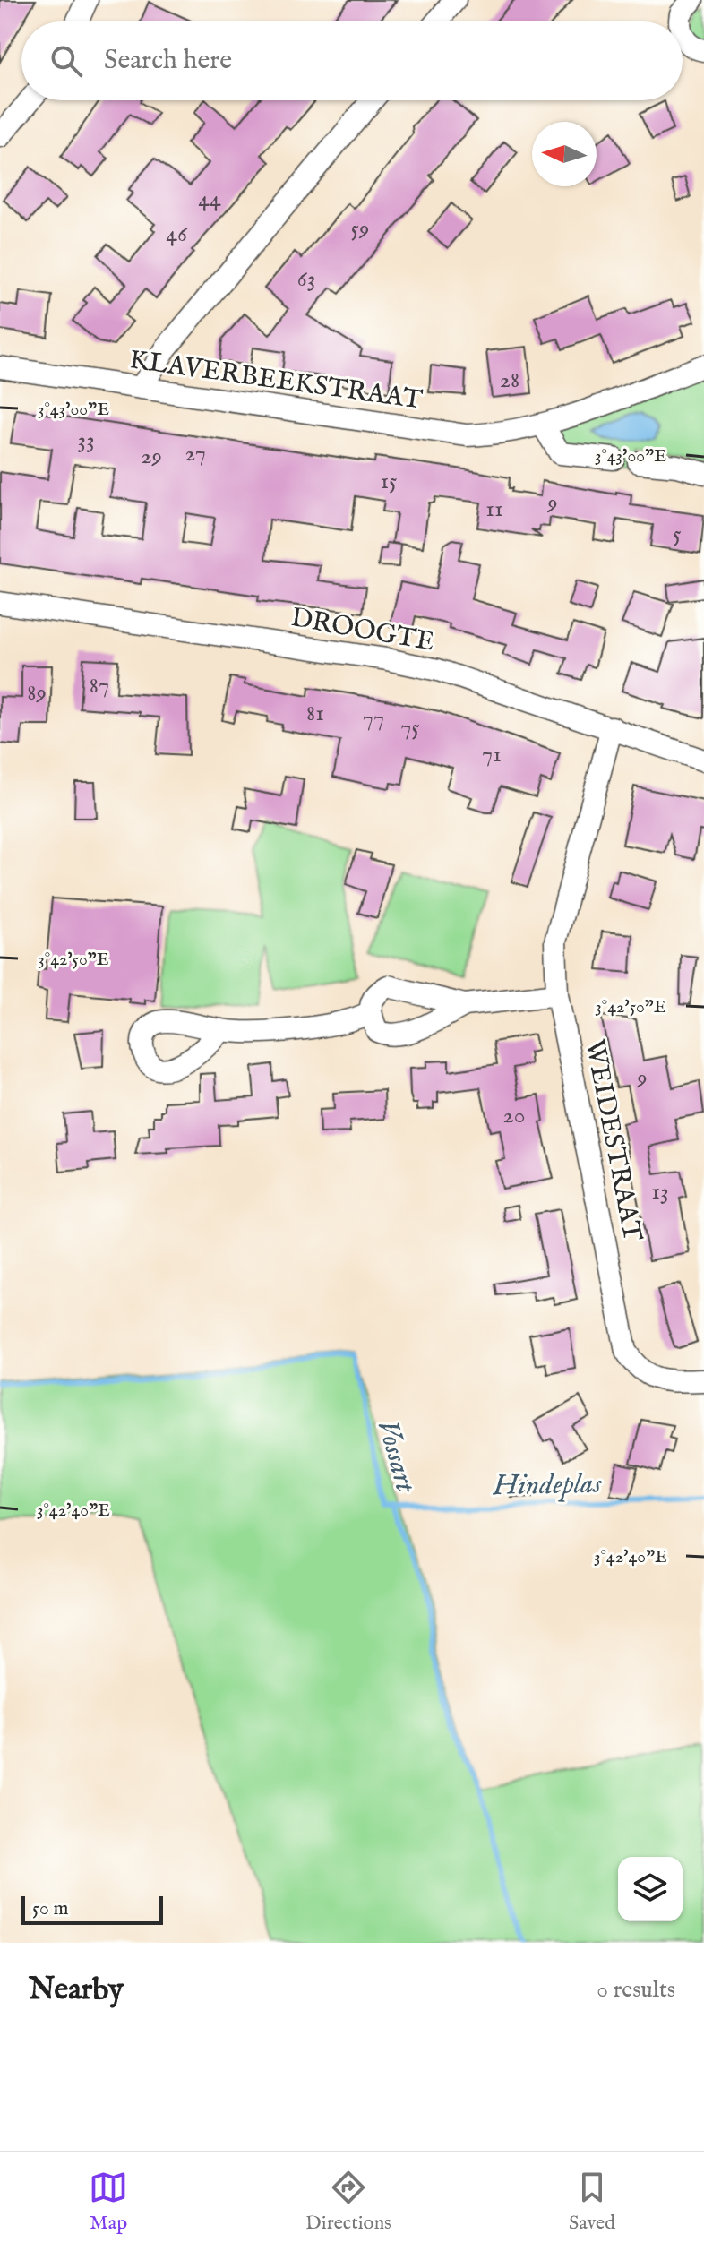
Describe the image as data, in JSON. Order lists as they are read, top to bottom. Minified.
{"streets":{"street":["KLAVERBEEKSTRAAT","DROOGTE","WEIDESTRAAT"]},"crossings":[["DROOGTE","WEIDESTRAAT"]],"water":["Vossart","Hindeplas"],"house_numbers":["44","59","46","63","28","33","27","29","15","9","11","5","87","89","81","77","75","71","9","20","13"],"scale_bar":"50 m","north":"left","page":{"search":"Search here","scale":"50 m","heading":["Nearby","0 results"],"nav":["Map","Directions","Saved"]},"coordinates":["3°43'00\"E","3°42'50\"E","3°42'40\"E"]}
